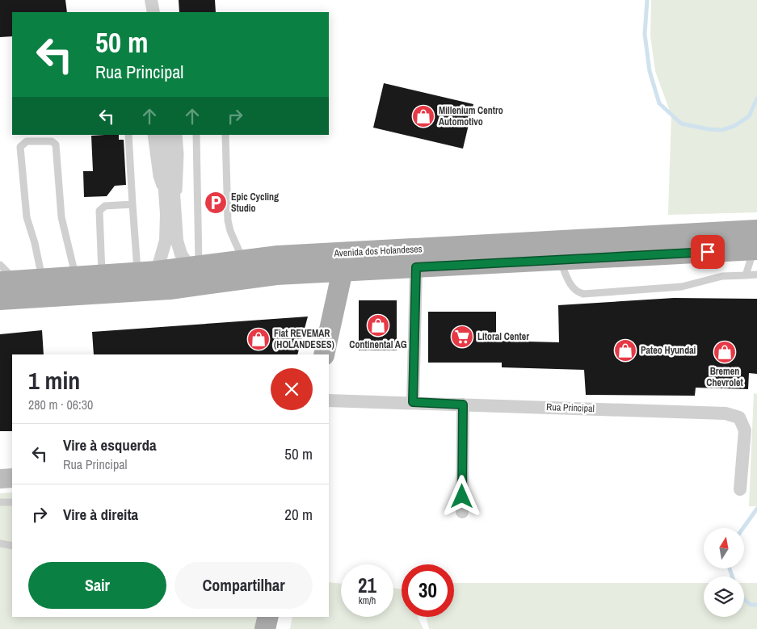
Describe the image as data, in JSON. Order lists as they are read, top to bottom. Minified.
{"streets":{"main road":["Avenida dos Holandeses"],"street":["Rua Principal"]},"places":{"shop":["Millenium Centro Automotivo","Continental AG","Fiat REVEMAR (HOLANDESES)","Pateo Hyundai","Bremen Chevrolet"],"parking":["Epic Cycling Studio"],"supermarket":["Litoral Center"]},"north":"top","page":{"turn":["50 m","Rua Principal"],"heading":["1 min","280 m · 06:30"],"list":[{"name":"Vire à esquerda","note":"Rua Principal","value":"50 m"},{"name":"Vire à direita","value":"20 m"}],"buttons":["Sair","Compartilhar"],"speed":"21 km/h","limit":"30"}}
